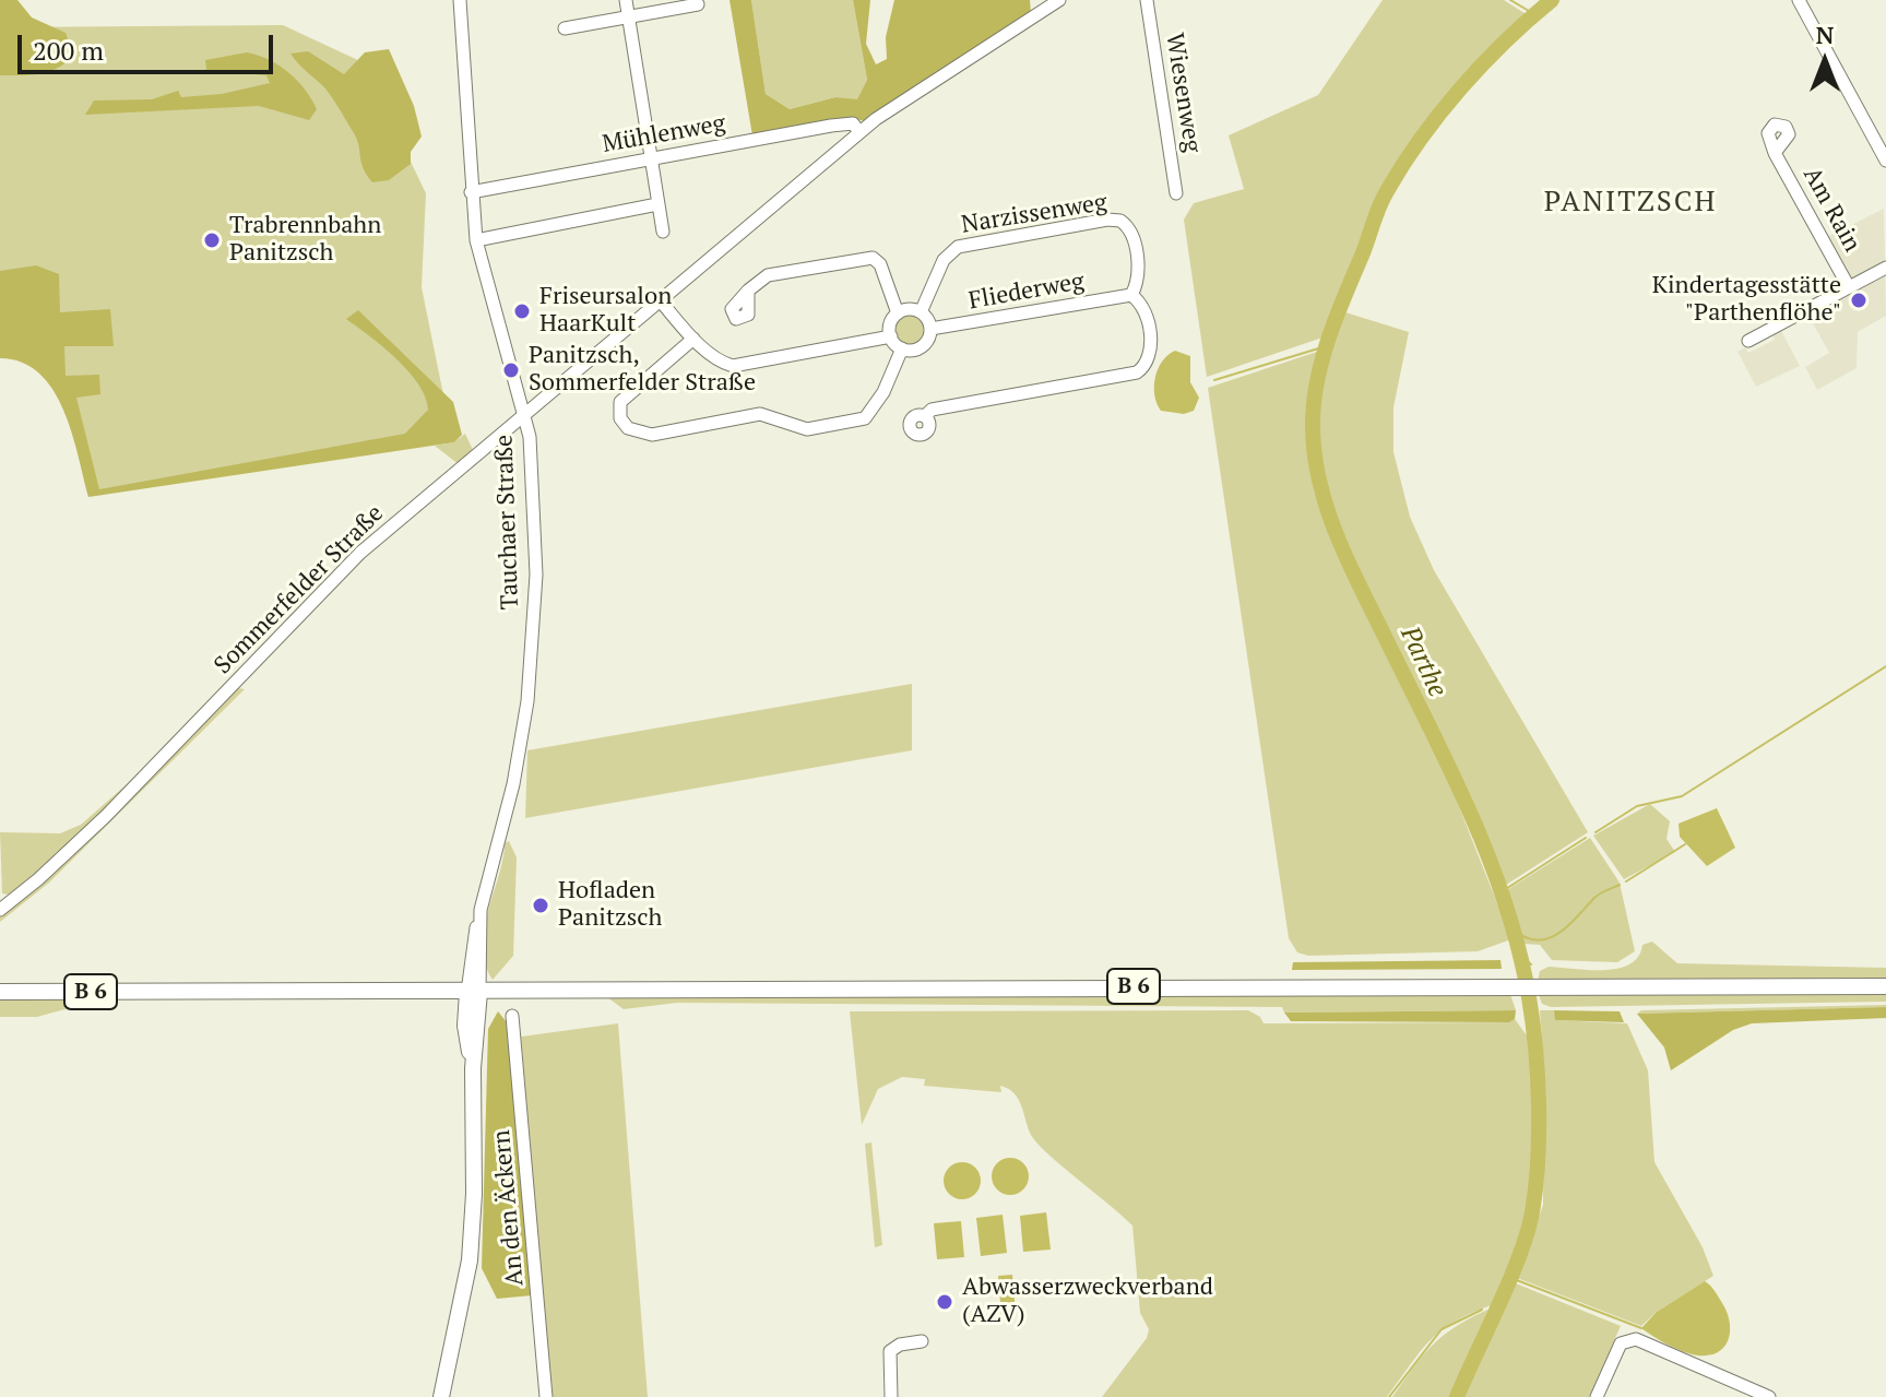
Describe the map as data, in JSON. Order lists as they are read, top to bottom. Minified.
{"streets":{"main road":["B 6"],"street":["Wiesenweg","Mühlenweg","Am Rain","Narzissenweg","Fliederweg","Tauchaer Straße","Sommerfelder Straße","An den Äckern"]},"crossings":[["Mühlenweg","Tauchaer Straße"],["Mühlenweg","Sommerfelder Straße"],["Narzissenweg","Fliederweg"],["Tauchaer Straße","Sommerfelder Straße"],["Tauchaer Straße","B 6"]],"districts":["PANITZSCH"],"water":["Parthe"],"places":["Trabrennbahn Panitzsch","Kindertagesstätte \"Parthenflöhe\"","Friseursalon HaarKult","Panitzsch, Sommerfelder Straße","Hofladen Panitzsch","Abwasserzweckverband (AZV)"],"scale_bar":"200 m","north":"top"}
